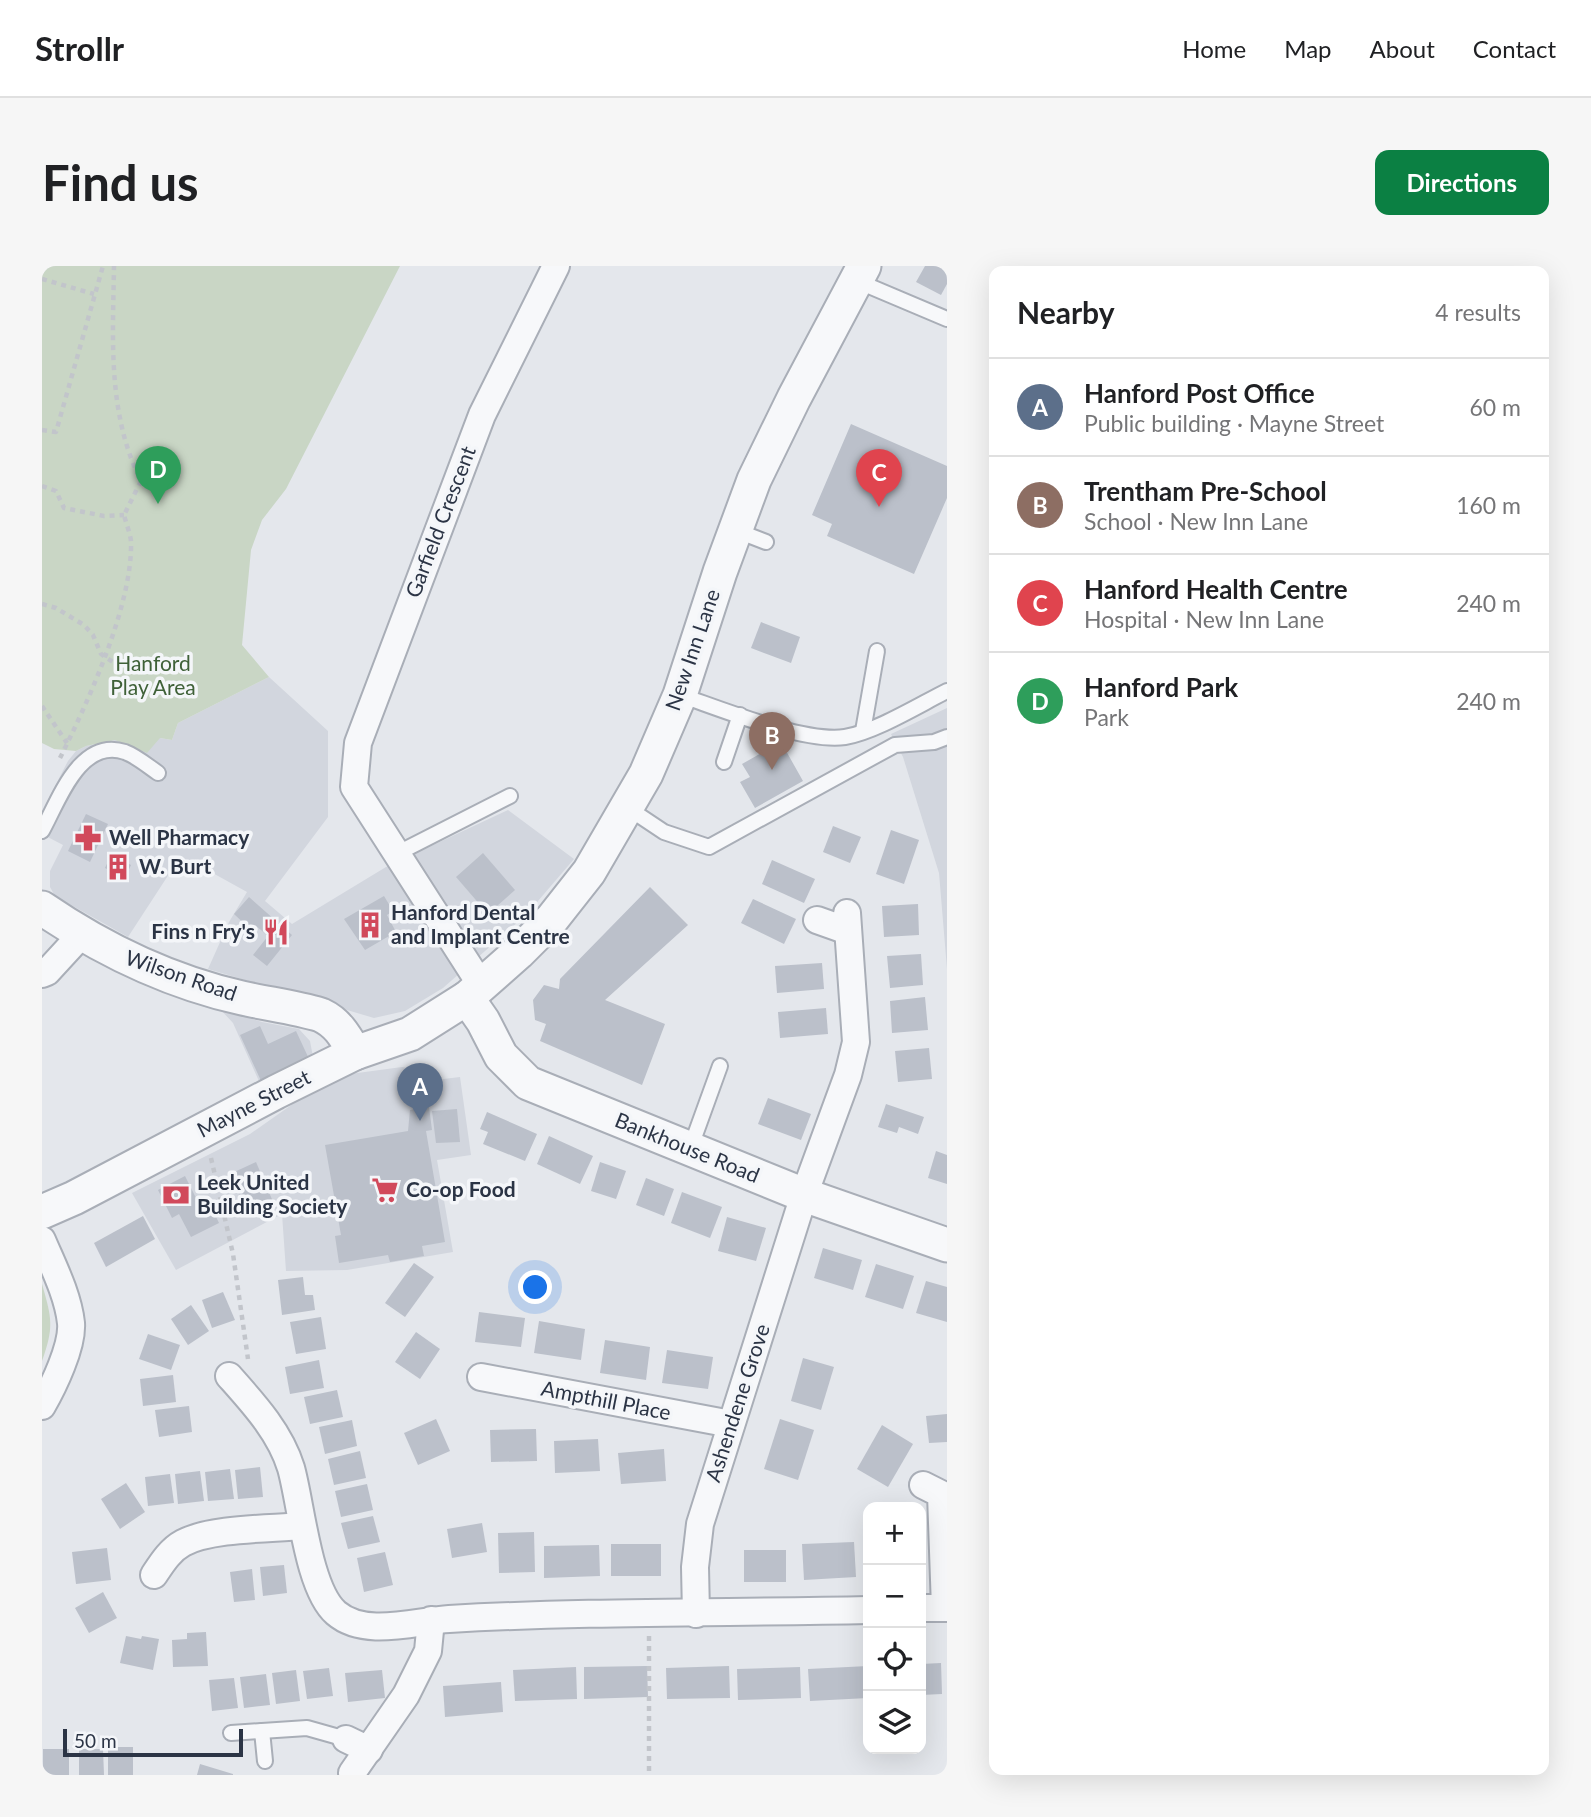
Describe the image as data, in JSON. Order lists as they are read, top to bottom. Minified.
{"streets":{"street":["Garfield Crescent","New Inn Lane","Wilson Road","Mayne Street","Bankhouse Road","Ampthill Place","Ashendene Grove"]},"crossings":[["New Inn Lane","Mayne Street"],["New Inn Lane","Bankhouse Road"],["Wilson Road","Mayne Street"],["Mayne Street","Bankhouse Road"],["Bankhouse Road","Ashendene Grove"],["Ampthill Place","Ashendene Grove"]],"parks":["Hanford Play Area"],"places":{"pharmacy":["Well Pharmacy"],"building":["W. Burt","Hanford Dental and Implant Centre"],"restaurant":["Fins n Fry's"],"supermarket":["Co-op Food"],"bank":["Leek United Building Society"]},"scale_bar":"50 m","page":{"header":"Strollr","nav":["Home","Map","About","Contact"],"buttons":"Directions","title":"Find us","heading":["Nearby","4 results"],"list":[{"mark":"A","name":"Hanford Post Office","note":"Public building · Mayne Street","value":"60 m"},{"mark":"B","name":"Trentham Pre-School","note":"School · New Inn Lane","value":"160 m"},{"mark":"C","name":"Hanford Health Centre","note":"Hospital · New Inn Lane","value":"240 m"},{"mark":"D","name":"Hanford Park","note":"Park","value":"240 m"}],"pins":["D","C","B","A"],"map_buttons":["+","−"],"scale":"50 m"}}
